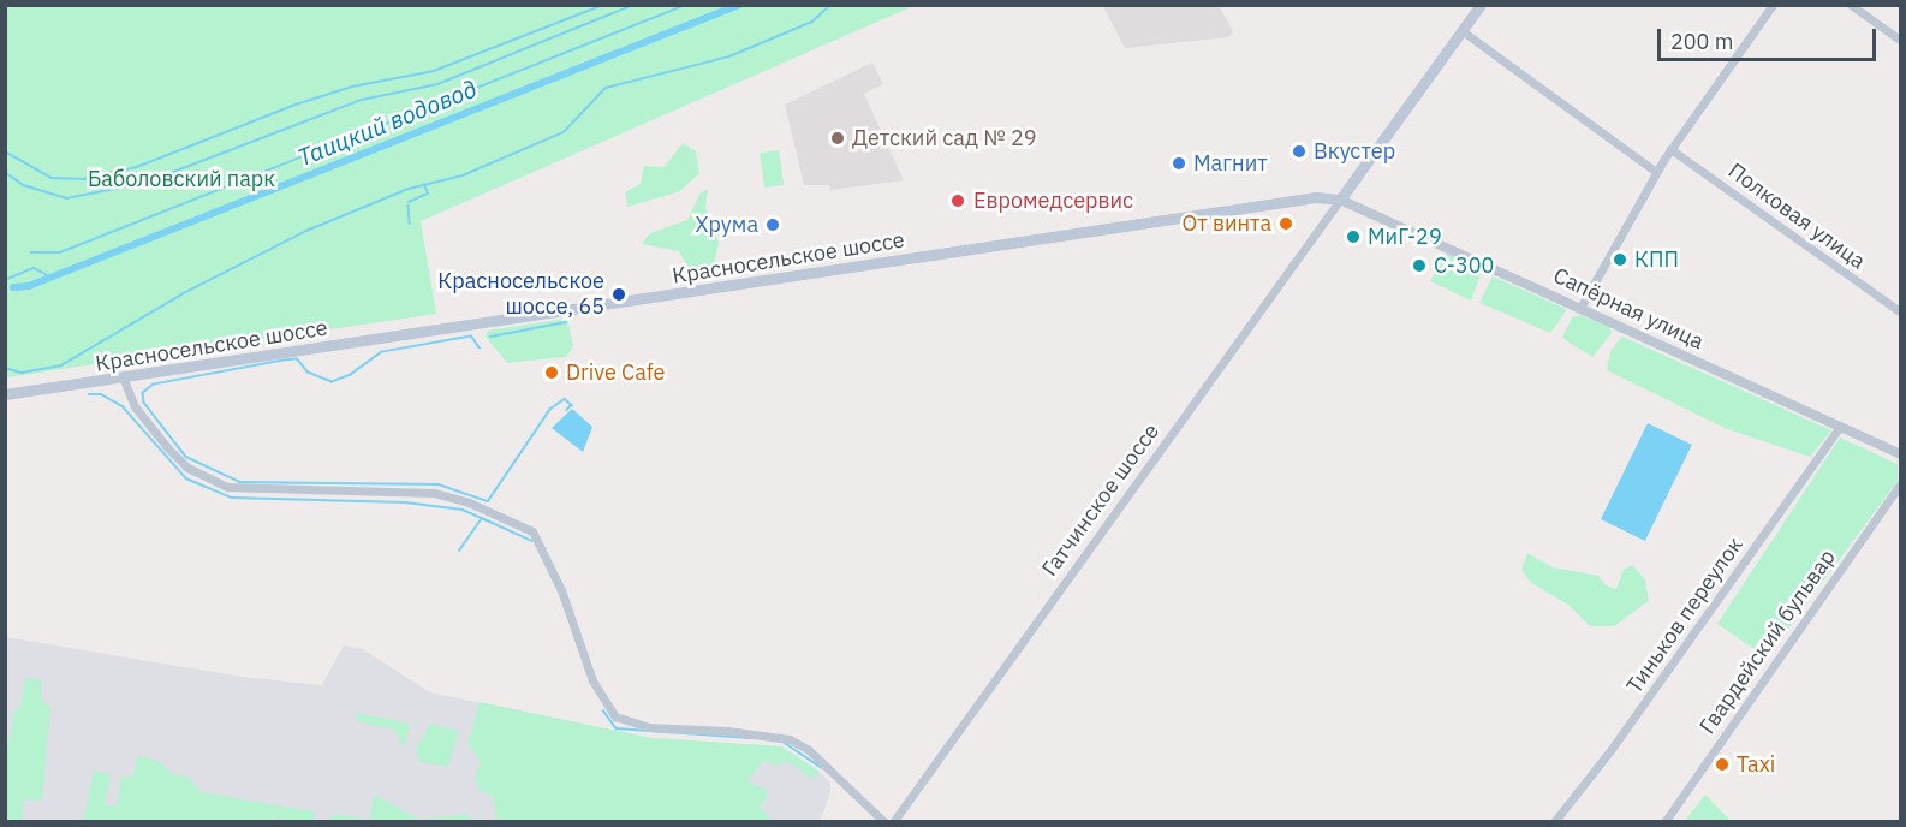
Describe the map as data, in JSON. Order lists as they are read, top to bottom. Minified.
{"streets":{"main road":["Красносельское шоссе"],"street":["Полковая улица","Сапёрная улица","Гатчинское шоссе","Тиньков переулок","Гвардейский бульвар"]},"crossings":[["Красносельское шоссе","Сапёрная улица"],["Красносельское шоссе","Гатчинское шоссе"],["Сапёрная улица","Гатчинское шоссе"],["Сапёрная улица","Тиньков переулок"]],"water":["Таицкий водовод"],"parks":["Баболовский парк"],"places":["Детский сад № 29","Вкустер","Магнит","Евромедсервис","От винта","Хрума","МиГ-29","КПП","С-300","Красносельское шоссе, 65","Drive Cafe","Taxi"],"scale_bar":"200 m"}
